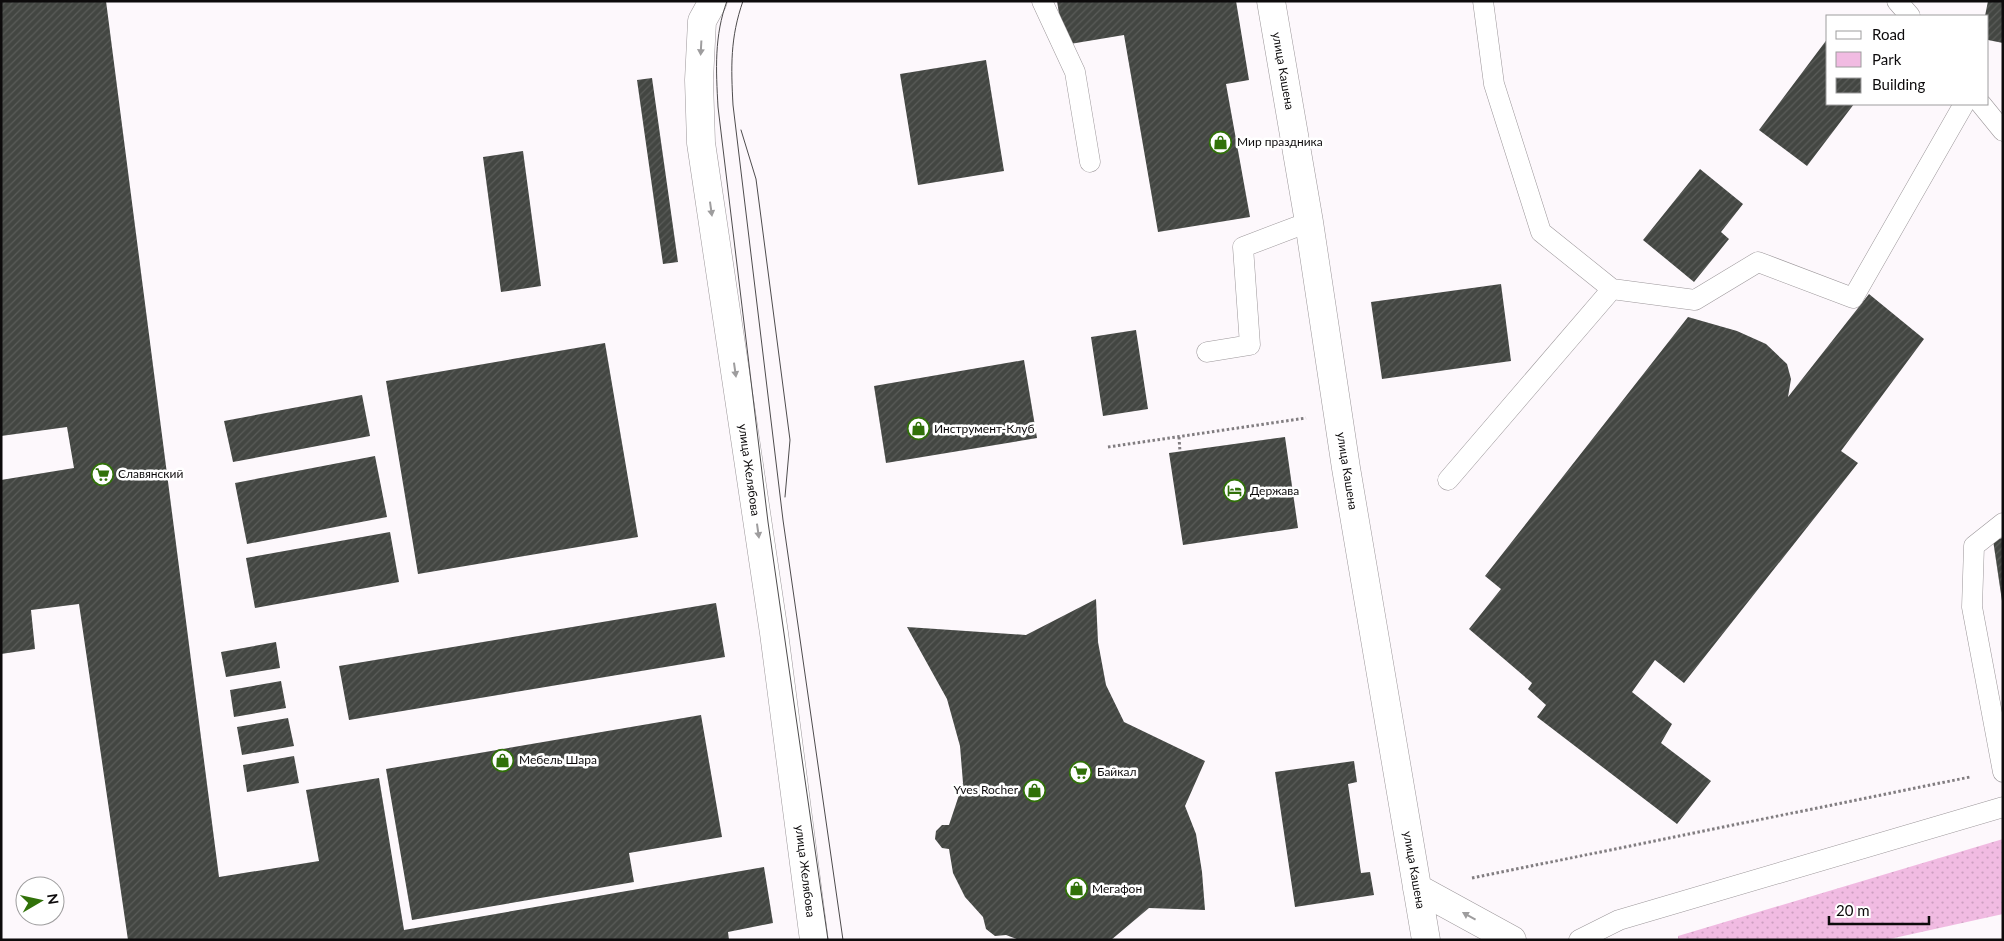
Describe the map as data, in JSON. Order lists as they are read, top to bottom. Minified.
{"streets":{"main road":["улица Кашена","улица Желябова"]},"one_way":["улица Желябова"],"places":{"shop":["Мир праздника","Инструмент-Клуб","Мебель Шара","Yves Rocher","Мегафон"],"supermarket":["Славянский","Байкал"],"hotel":["Держава"]},"legend":["Road","Park","Building"],"scale_bar":"20 m","north":"right"}
